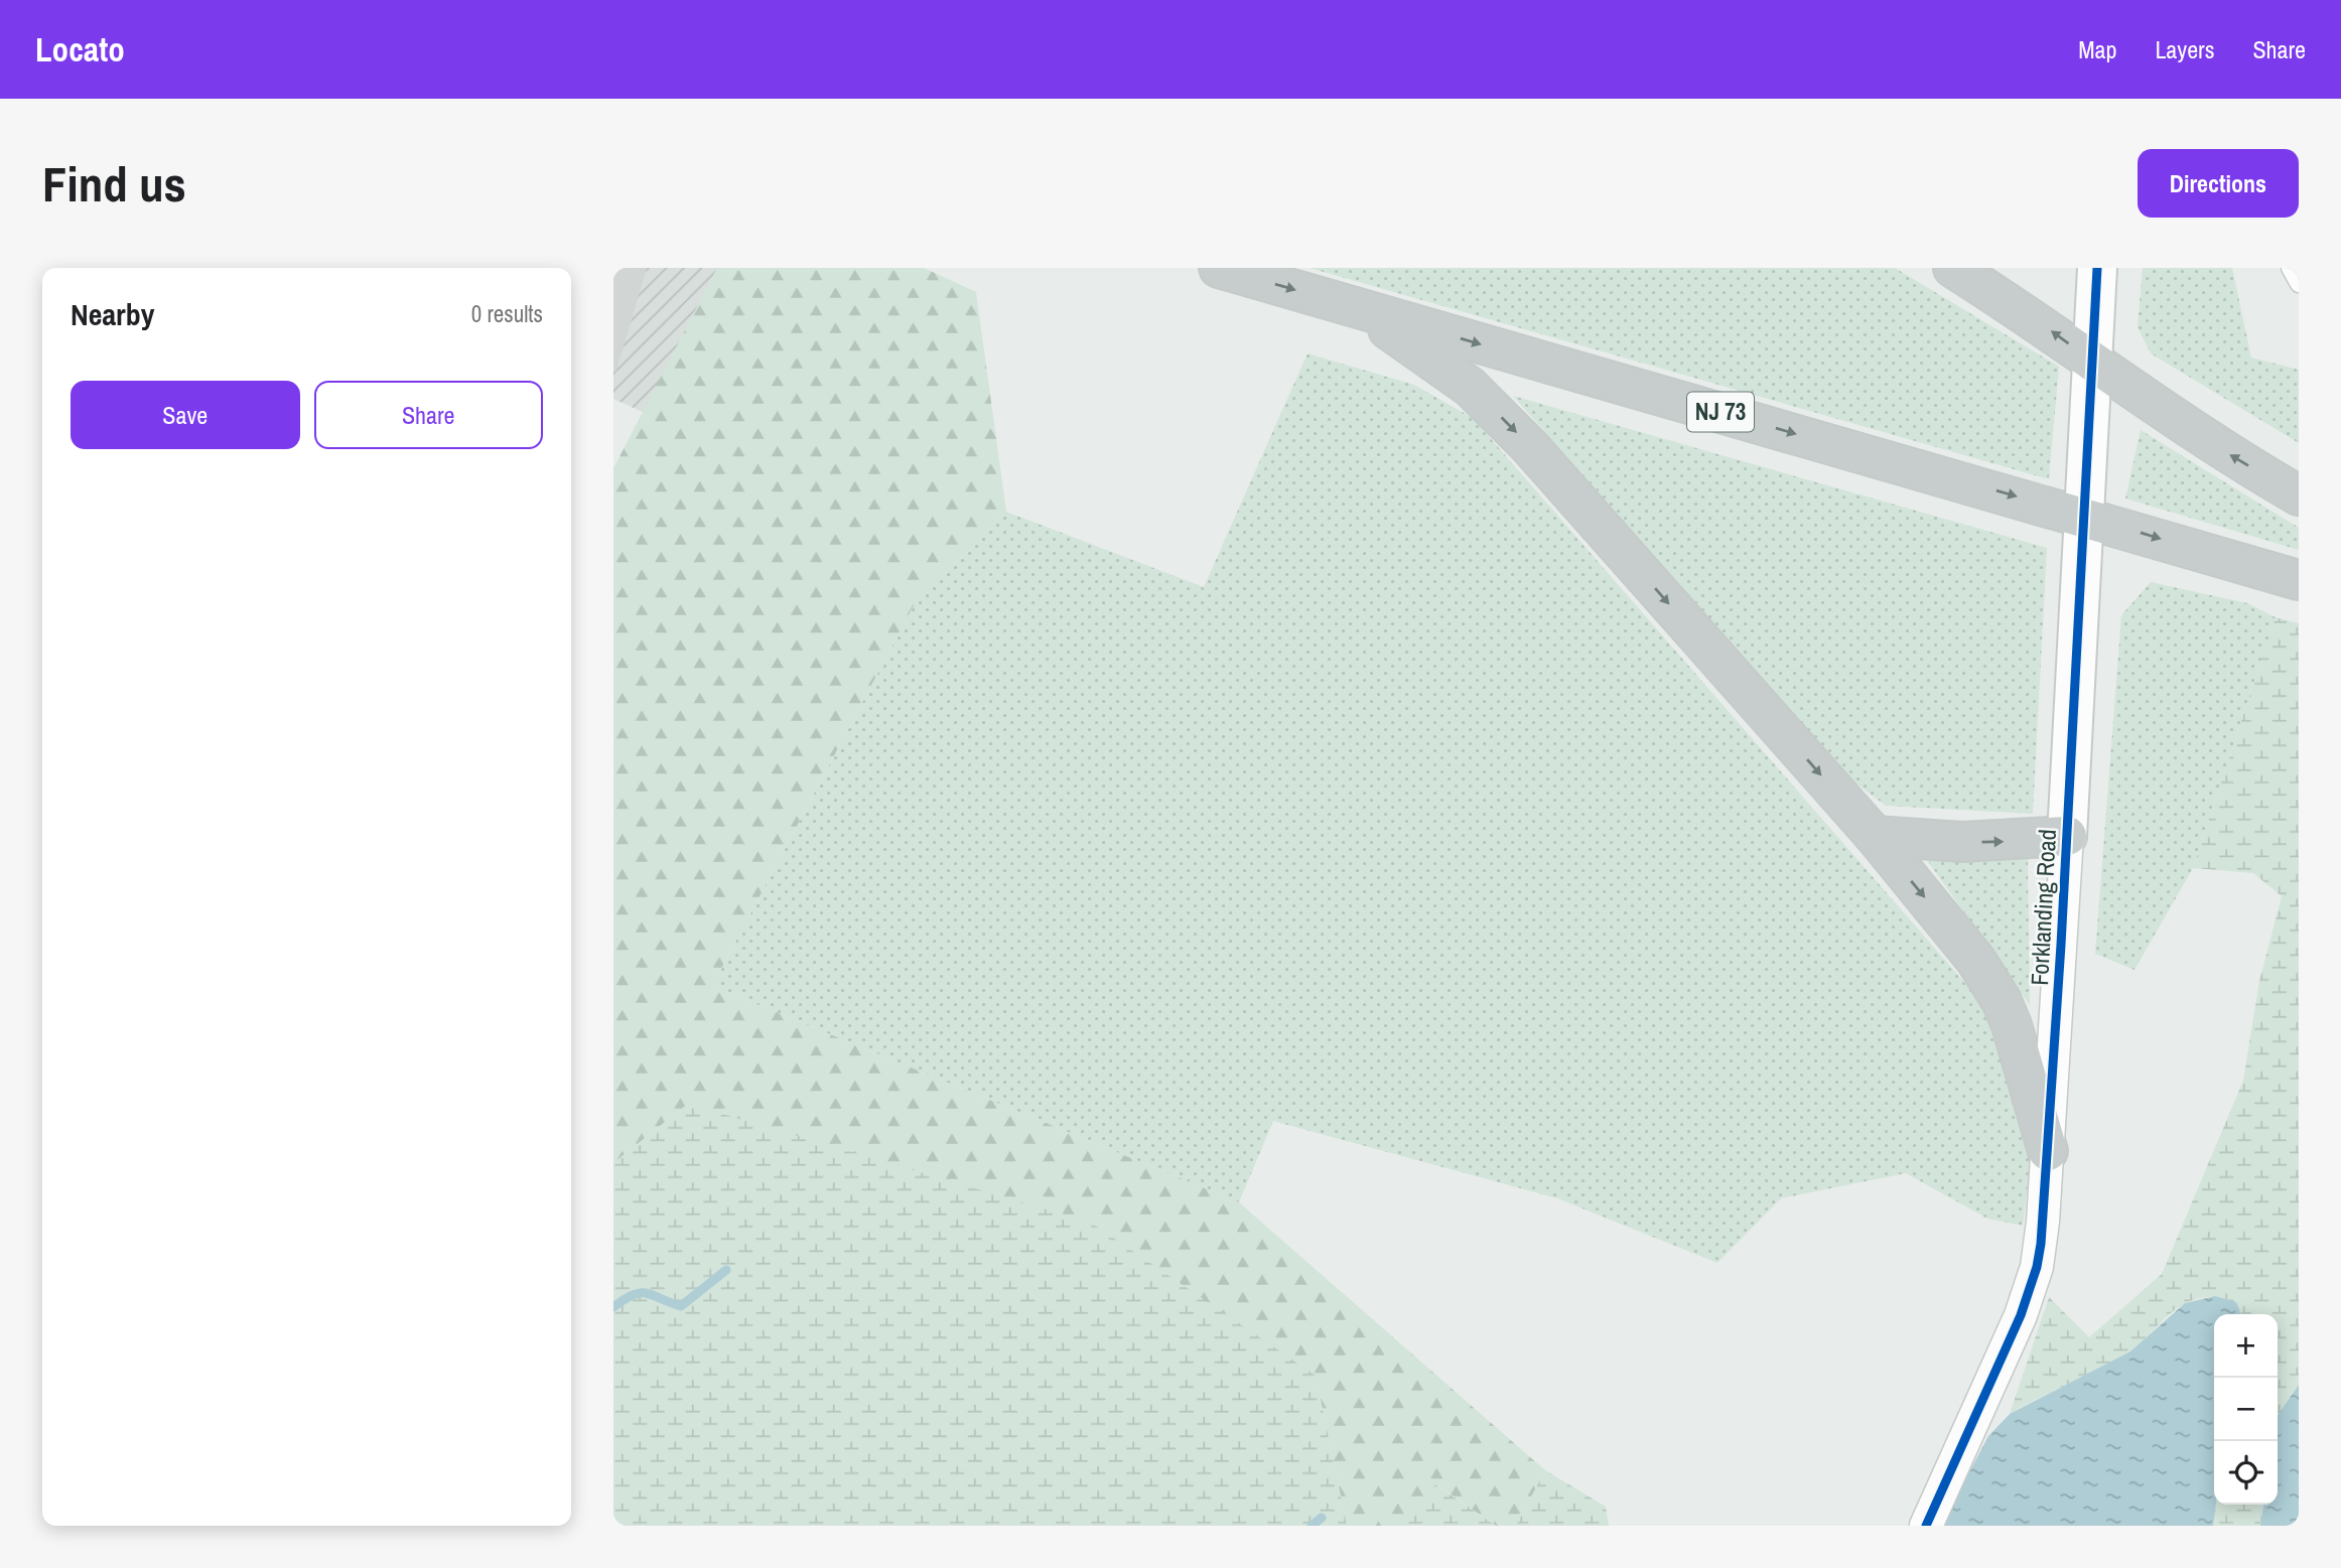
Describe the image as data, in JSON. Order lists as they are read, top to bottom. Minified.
{"streets":{"highway":["NJ 73"],"street":["Forklanding Road"]},"crossings":[["NJ 73","Forklanding Road"]],"page":{"header":"Locato","nav":["Map","Layers","Share"],"buttons":["Directions",["Save","Share"]],"title":"Find us","heading":["Nearby","0 results"],"map_buttons":["+","−"]}}
